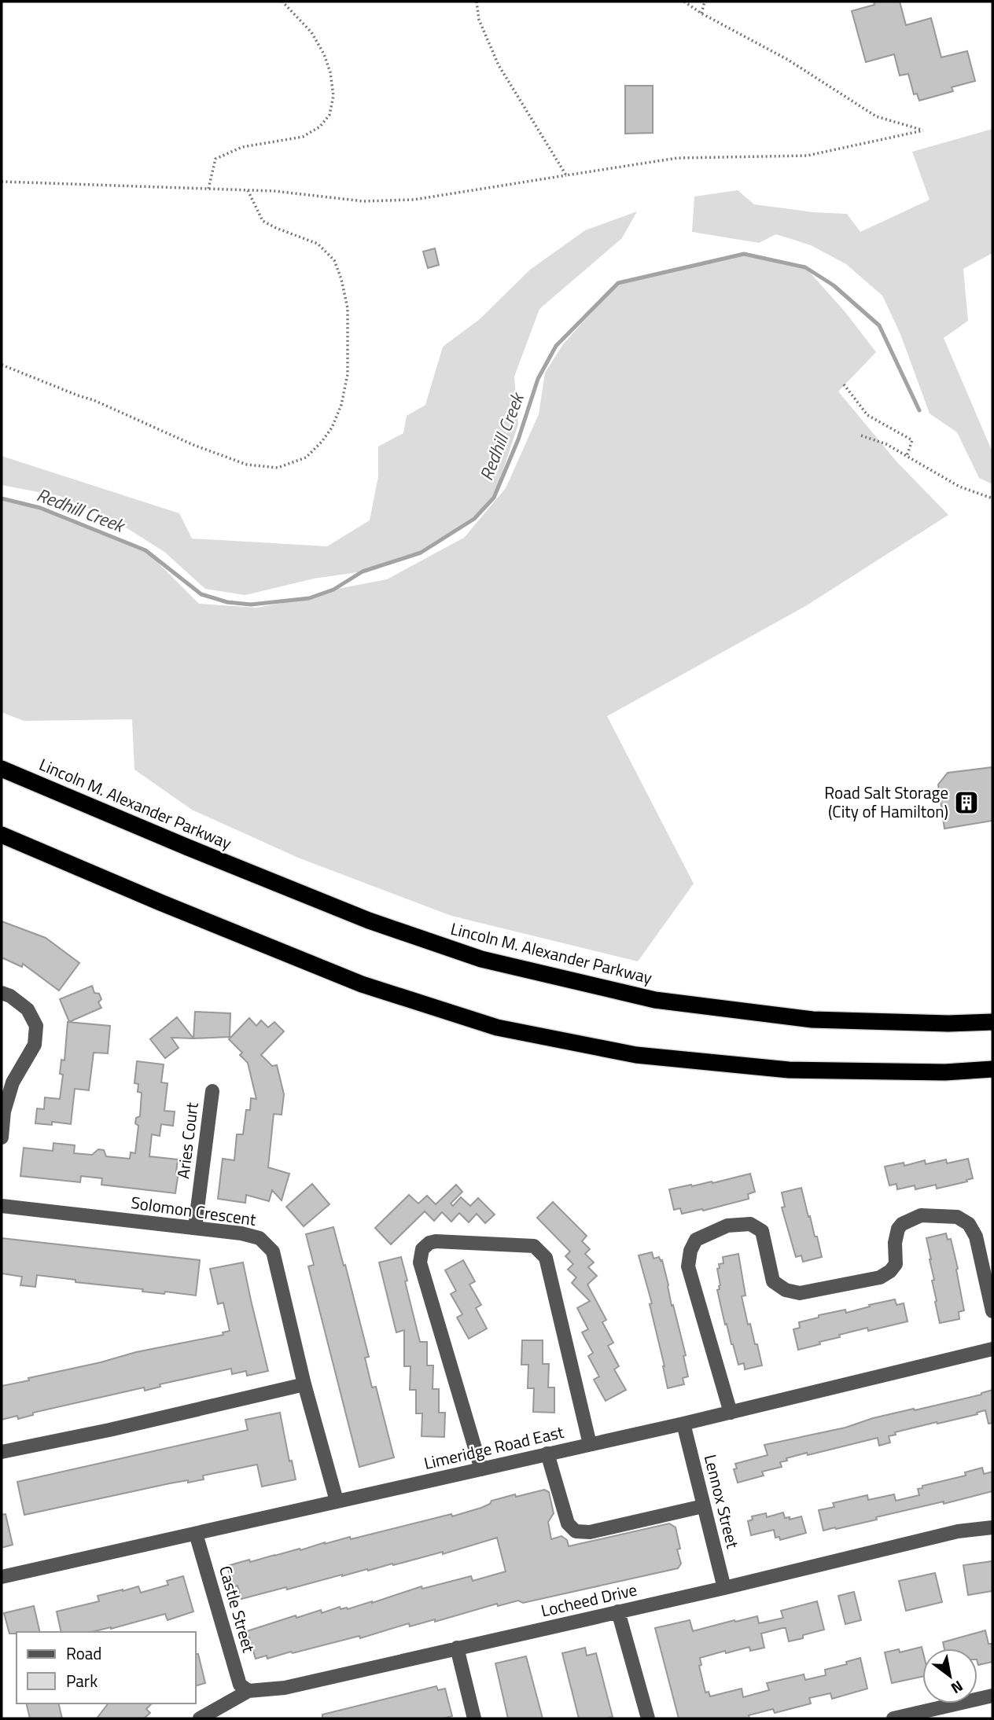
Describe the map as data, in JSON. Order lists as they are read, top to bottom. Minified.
{"streets":{"highway":["Lincoln M. Alexander Parkway"],"street":["Aries Court","Solomon Crescent","Limeridge Road East","Lennox Street","Locheed Drive","Castle Street"]},"crossings":[["Aries Court","Solomon Crescent"],["Solomon Crescent","Limeridge Road East"],["Limeridge Road East","Lennox Street"],["Limeridge Road East","Castle Street"],["Lennox Street","Locheed Drive"],["Locheed Drive","Castle Street"]],"water":["Redhill Creek"],"places":{"building":["Road Salt Storage (City of Hamilton)"]},"legend":["Road","Park"],"north":"bottom right"}
